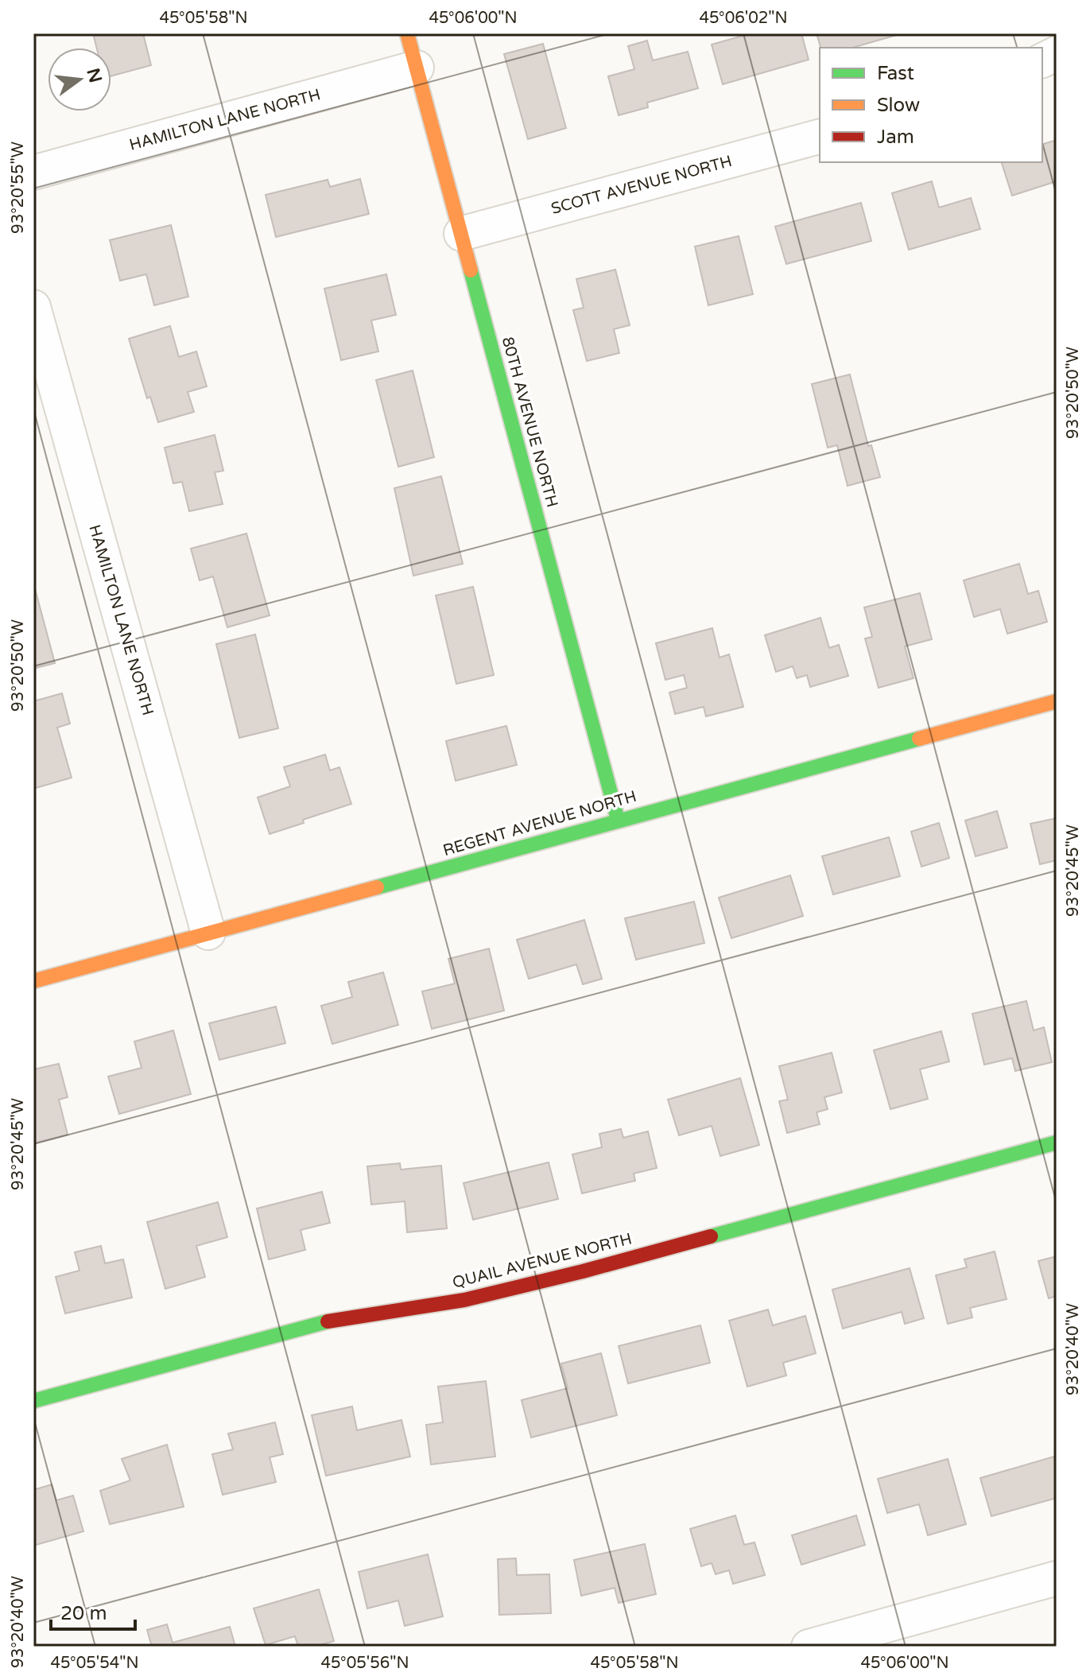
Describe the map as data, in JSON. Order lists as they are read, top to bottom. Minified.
{"streets":{"street":["HAMILTON LANE NORTH","SCOTT AVENUE NORTH","80TH AVENUE NORTH","REGENT AVENUE NORTH","QUAIL AVENUE NORTH"]},"crossings":[["HAMILTON LANE NORTH","80TH AVENUE NORTH"],["HAMILTON LANE NORTH","REGENT AVENUE NORTH"],["SCOTT AVENUE NORTH","80TH AVENUE NORTH"],["80TH AVENUE NORTH","REGENT AVENUE NORTH"]],"legend":["Fast","Slow","Jam"],"scale_bar":"20 m","north":"right","coordinates":["45°05'58\"N","45°06'00\"N","45°06'02\"N","93°20'55\"W","93°20'50\"W","93°20'45\"W","93°20'40\"W","45°05'54\"N","45°05'56\"N"]}
